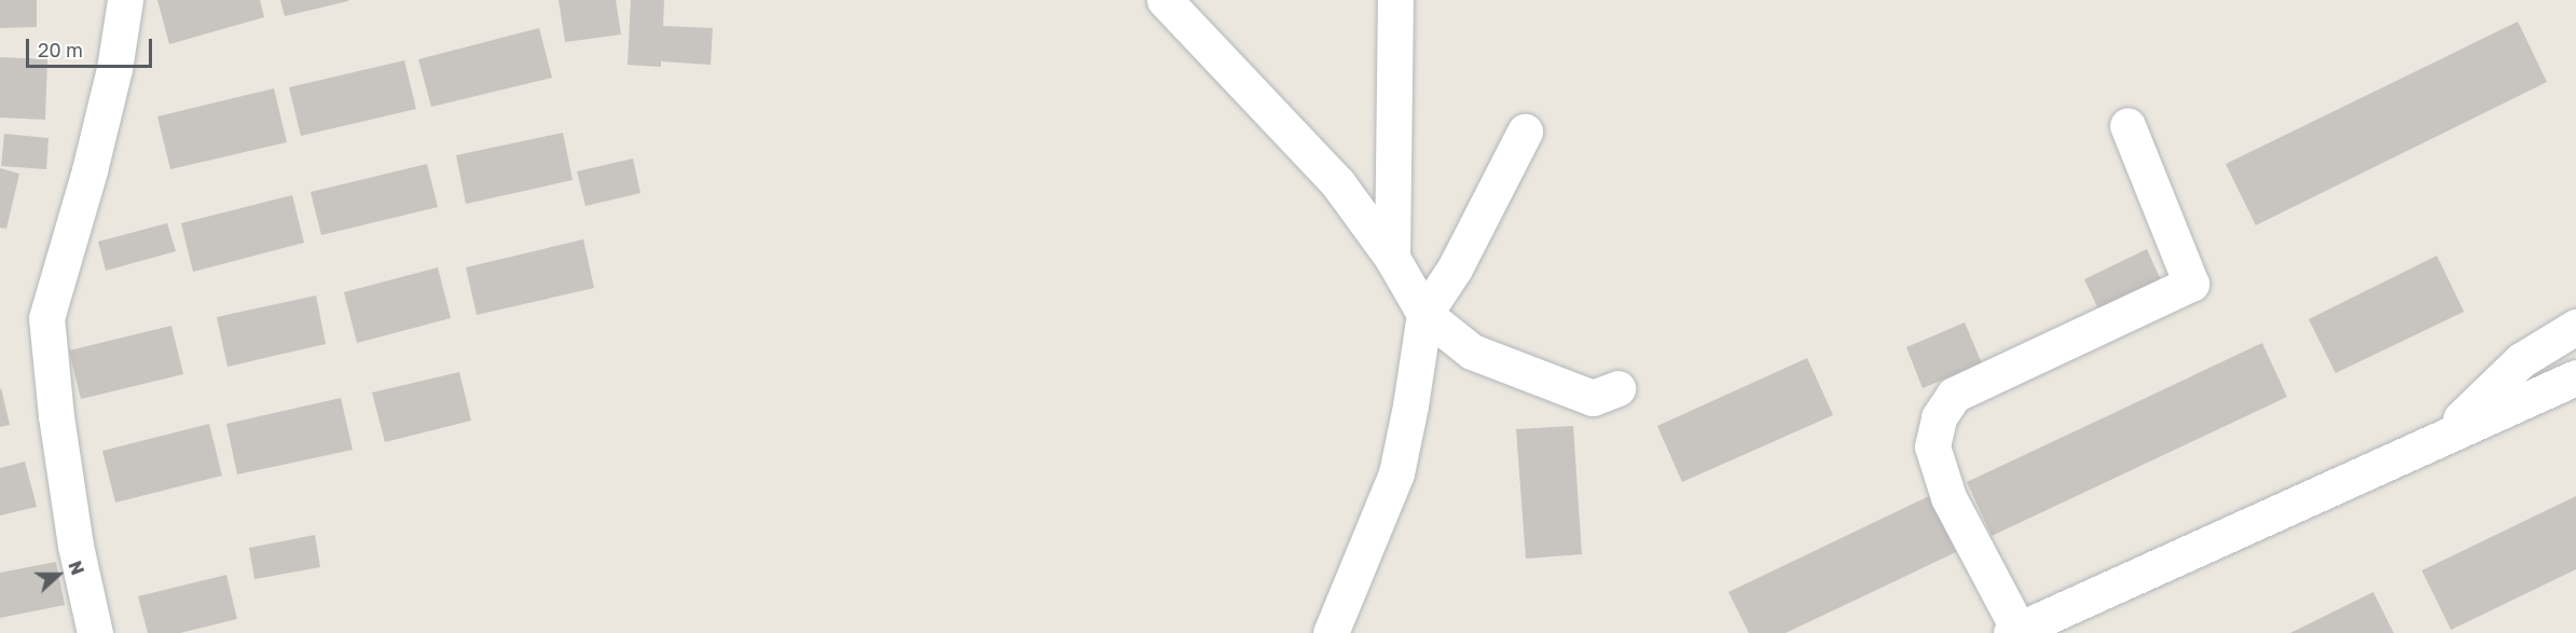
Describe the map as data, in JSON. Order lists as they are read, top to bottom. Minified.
{"scale_bar":"20 m","north":"right"}
